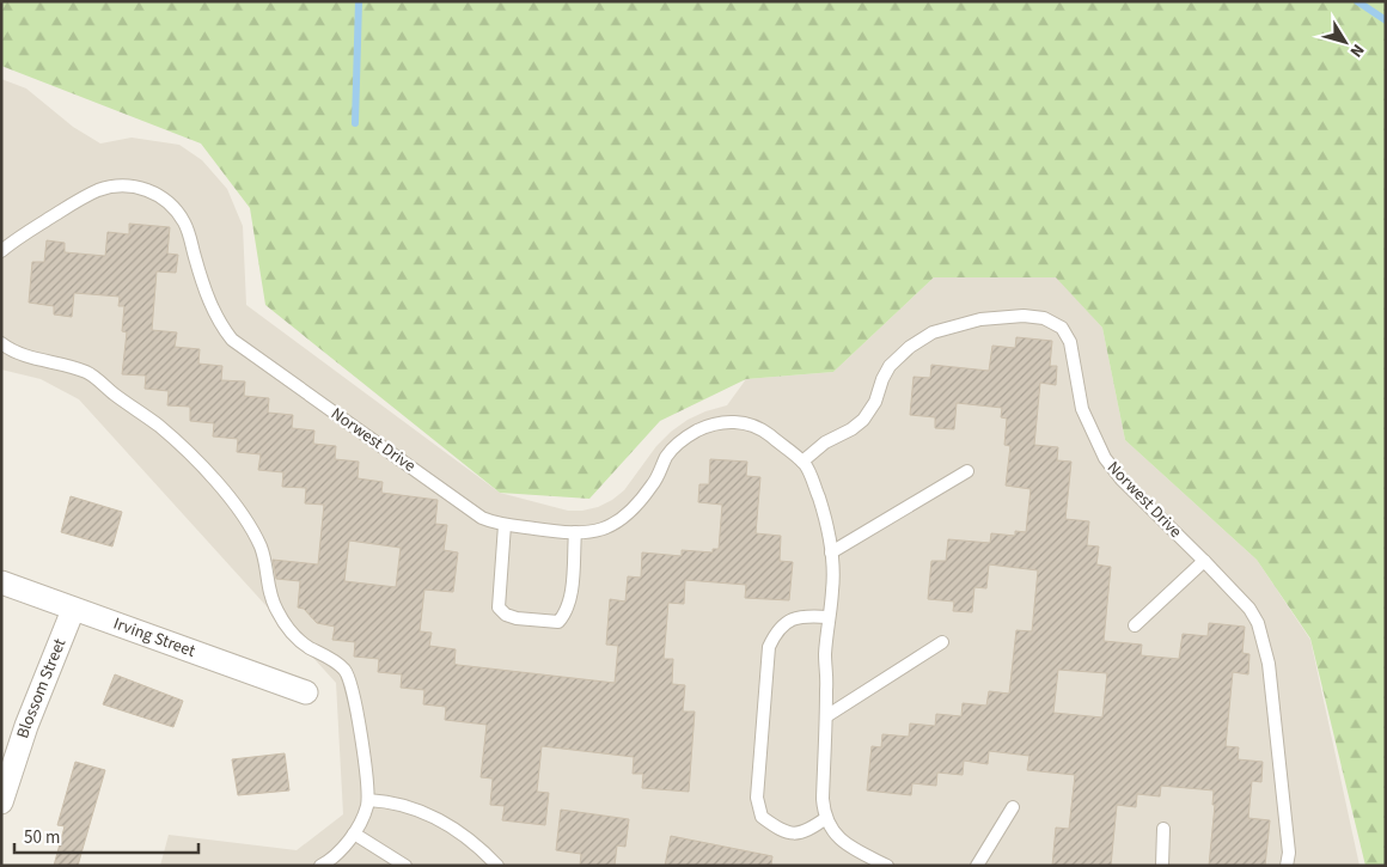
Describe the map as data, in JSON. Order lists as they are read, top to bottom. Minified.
{"streets":{"street":["Irving Street","Blossom Street"],"lane":["Norwest Drive"]},"crossings":[["Irving Street","Blossom Street"]],"scale_bar":"50 m","north":"bottom right"}
